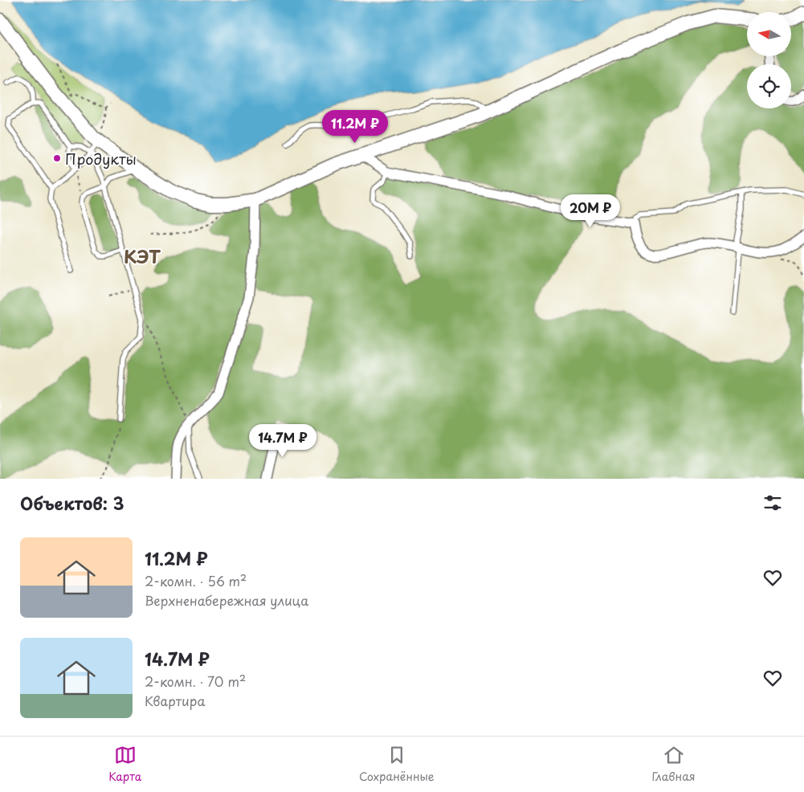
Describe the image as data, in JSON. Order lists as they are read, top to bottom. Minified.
{"districts":["КЭТ"],"places":["Продукты"],"north":"left","page":{"price":["11.2M ₽","20M ₽","14.7M ₽"],"heading":"Объектов: 3","list":[{"name":"11.2M ₽","note":"2-комн. · 56 m² · Верхненабережная улица"},{"name":"14.7M ₽","note":"2-комн. · 70 m² · Квартира"}],"tabs":["Карта","Сохранённые","Главная"]}}
